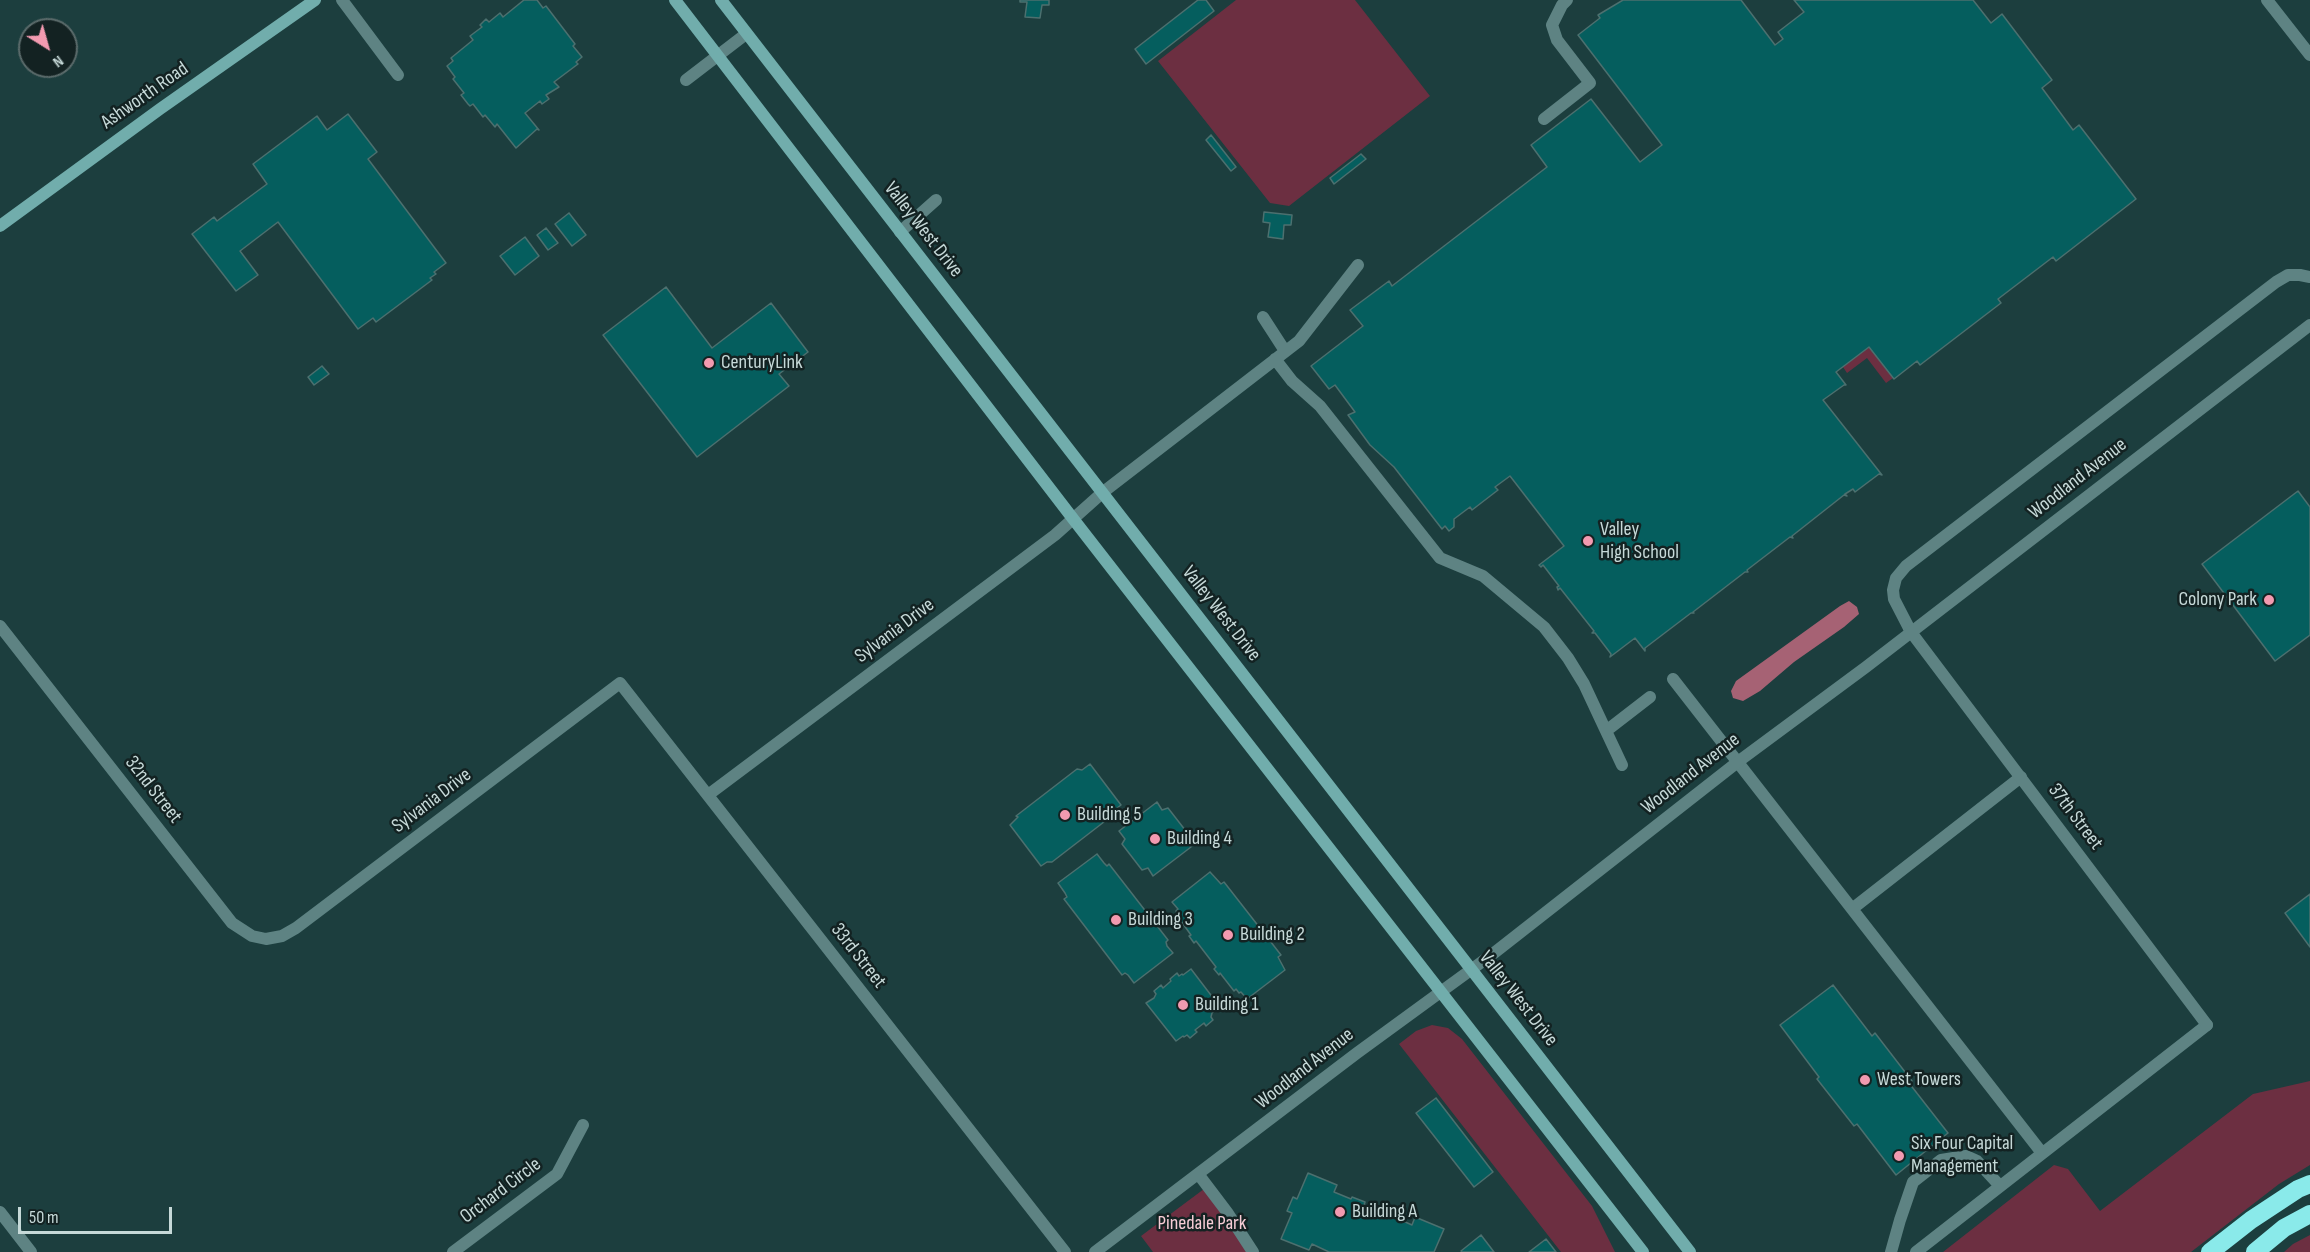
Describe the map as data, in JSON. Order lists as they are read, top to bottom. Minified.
{"streets":{"main road":["Ashworth Road","Valley West Drive"],"street":["Woodland Avenue","Sylvania Drive","32nd Street","37th Street","33rd Street","Orchard Circle"]},"crossings":[["Valley West Drive","Woodland Avenue"],["Valley West Drive","Sylvania Drive"],["Woodland Avenue","37th Street"],["Sylvania Drive","32nd Street"],["Sylvania Drive","33rd Street"]],"parks":["Pinedale Park"],"places":["CenturyLink","Valley High School","Colony Park","Building 5","Building 4","Building 3","Building 2","Building 1","West Towers","Six Four Capital Management","Building A"],"scale_bar":"50 m","north":"bottom right"}
